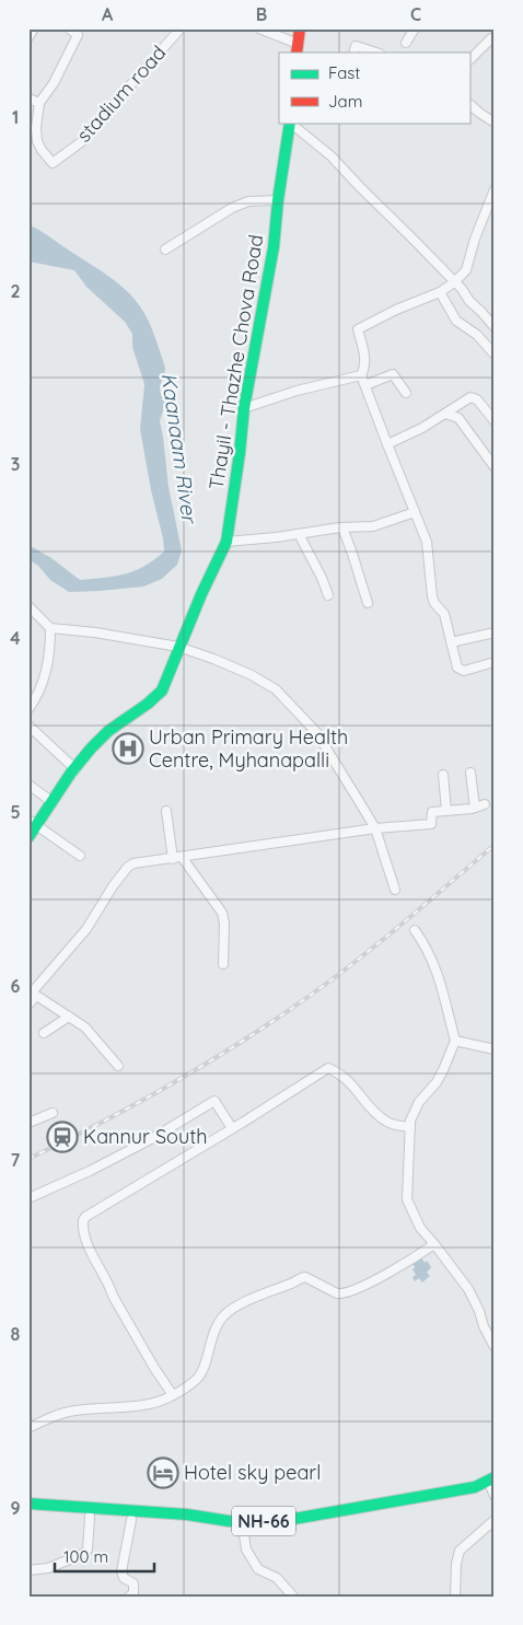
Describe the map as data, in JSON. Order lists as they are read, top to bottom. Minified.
{"streets":{"main road":["Thayil - Thazhe Chova Road","NH-66"],"street":["stadium road"]},"water":["Kaanaam River"],"places":{"hospital":["Urban Primary Health Centre, Myhanapalli"],"station":["Kannur South"],"hotel":["Hotel sky pearl"]},"legend":["Fast","Jam"],"scale_bar":"100 m","grid":{"columns":["A","B","C"],"rows":["1","2","3","4","5","6","7","8","9"]}}
